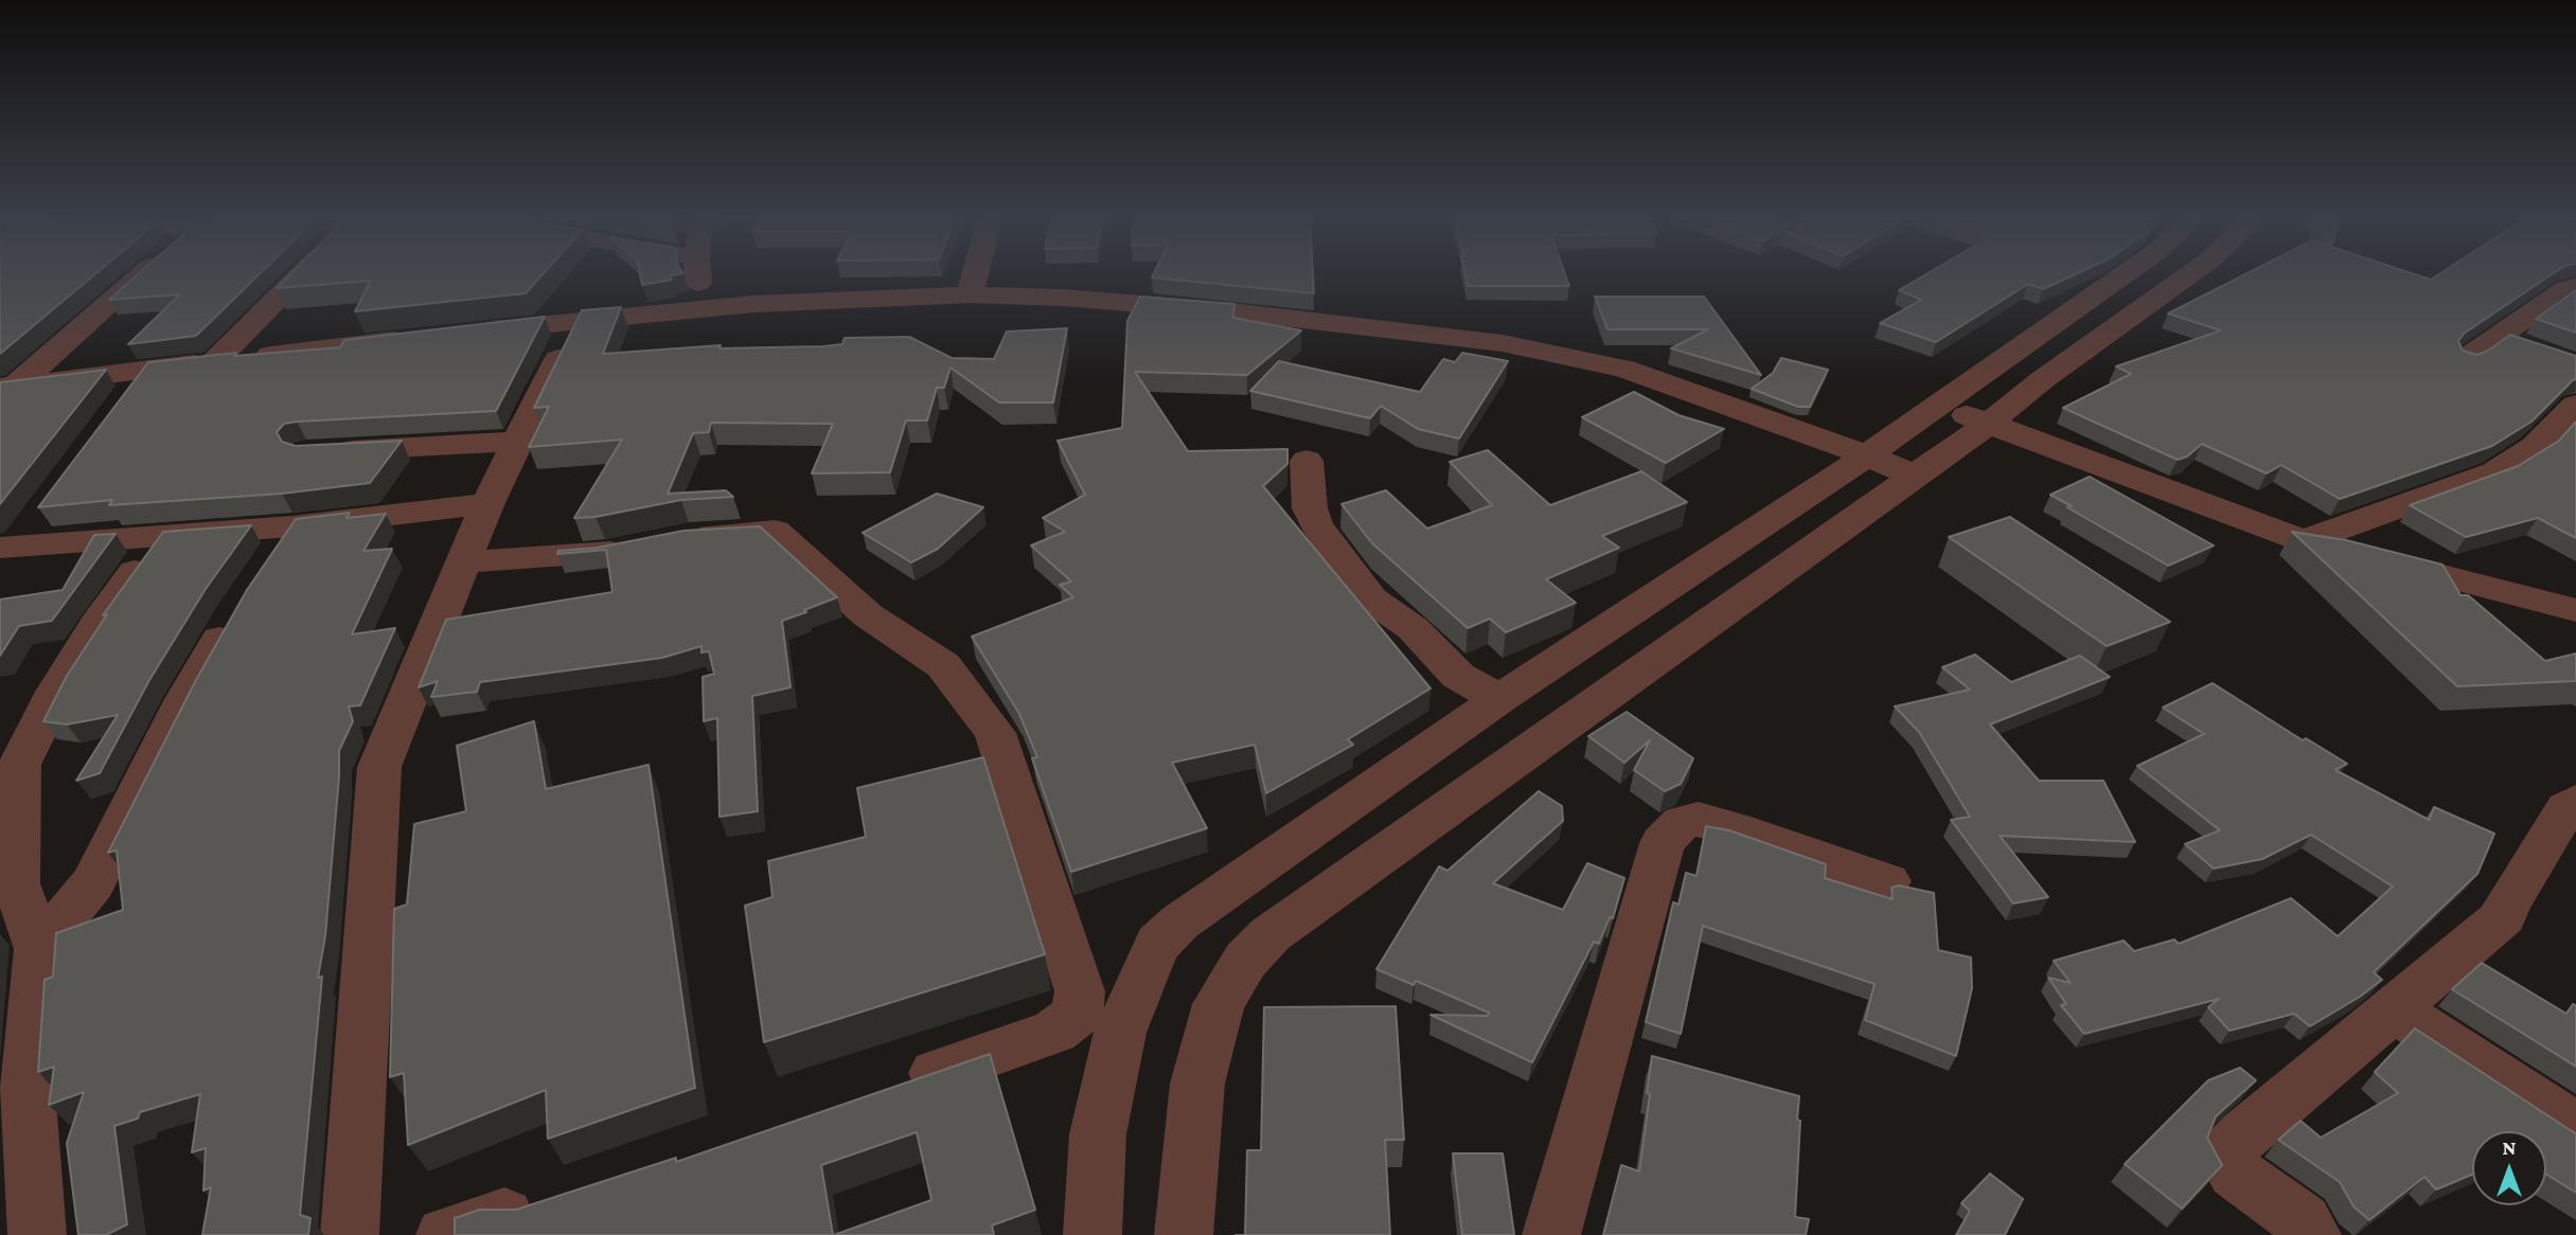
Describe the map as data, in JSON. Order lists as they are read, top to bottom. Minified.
{"north":"top"}
